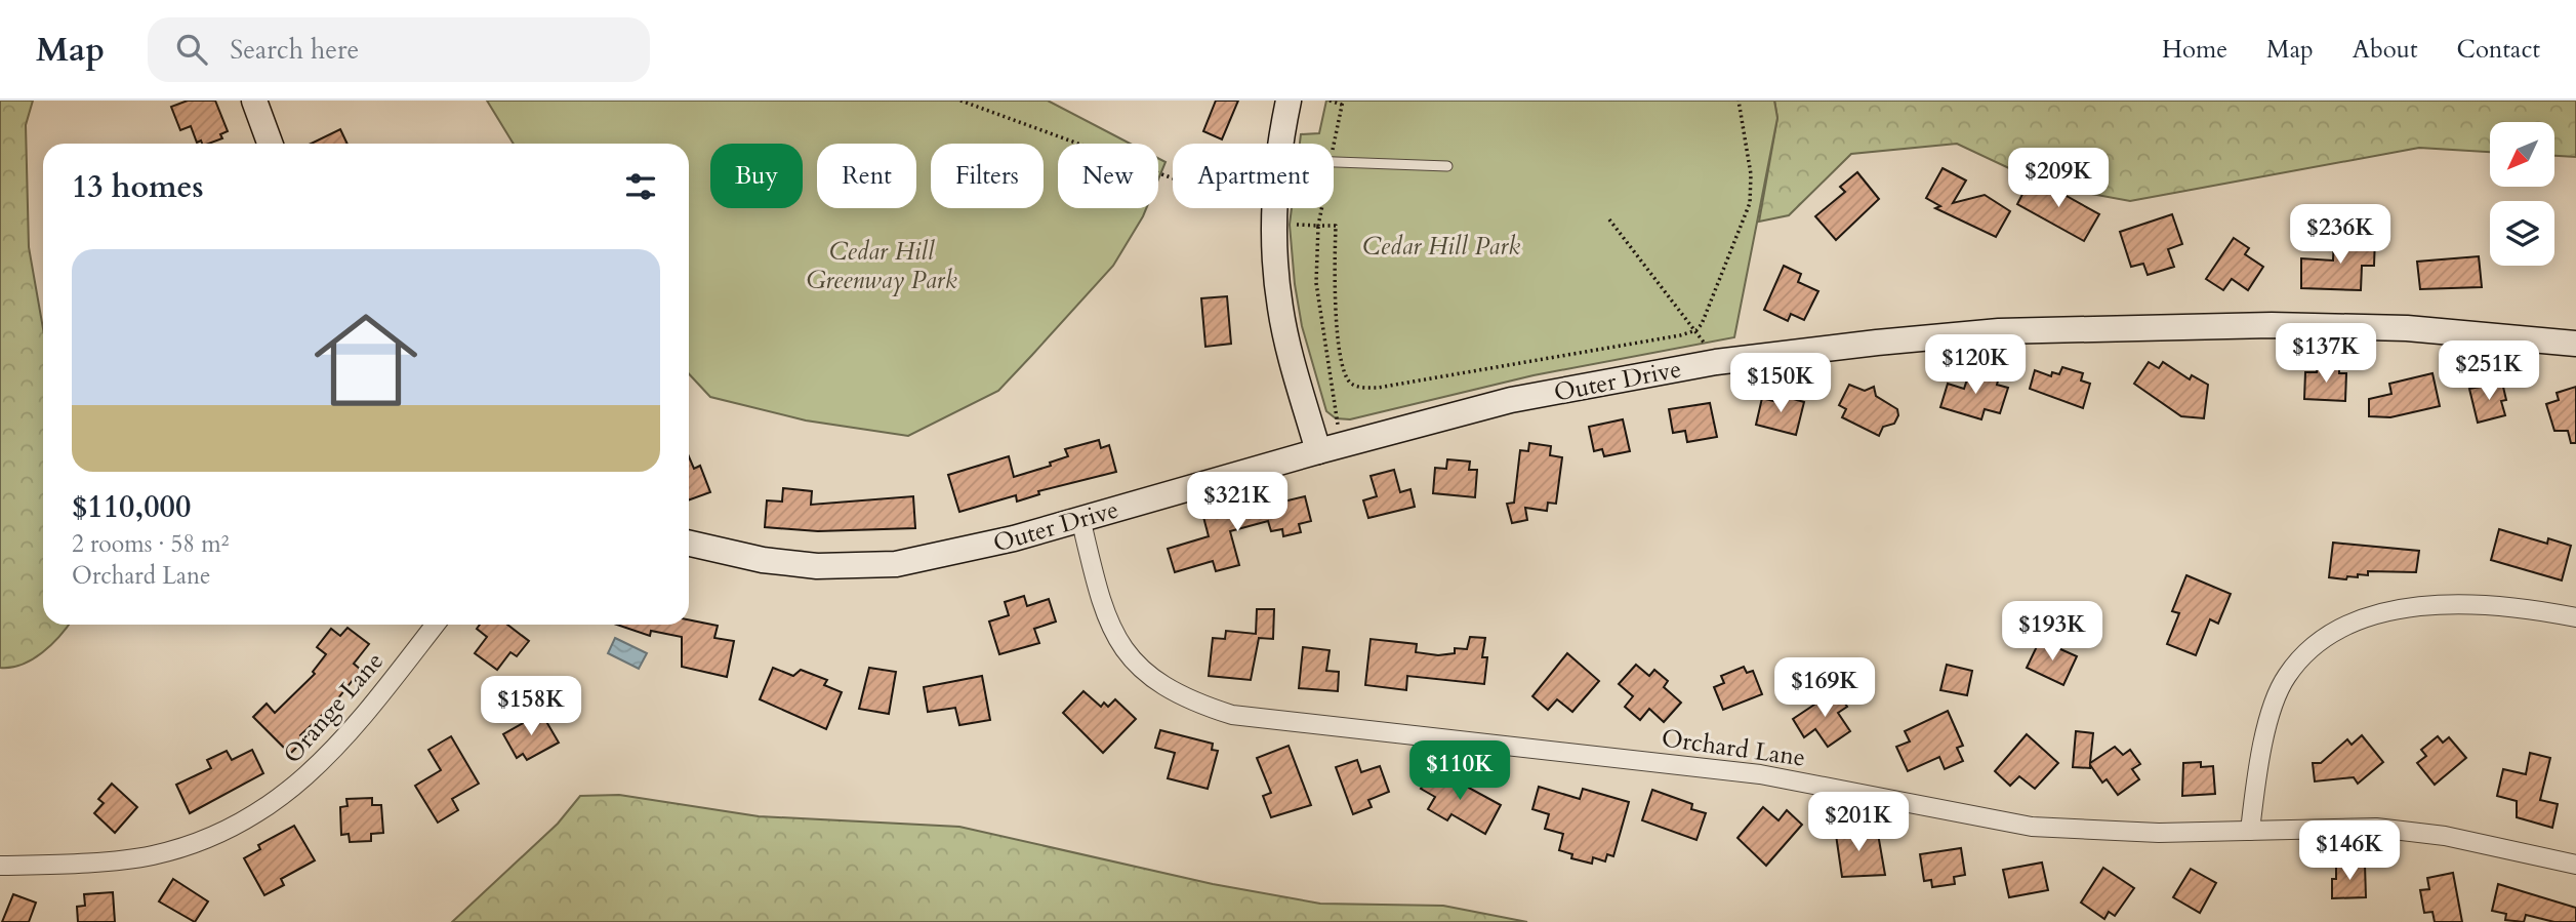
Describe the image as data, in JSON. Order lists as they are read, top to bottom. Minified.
{"streets":{"street":["Outer Drive","Orange Lane","Orchard Lane"]},"crossings":[["Outer Drive","Orchard Lane"]],"parks":["Cedar Hill Park","Cedar Hill Greenway Park"],"north":"bottom left","page":{"header":"Map","search":"Search here","nav":["Home","Map","About","Contact"],"chip":["Buy","Rent","Filters","New","Apartment"],"heading":"13 homes","price":["$209K","$236K","$137K","$120K","$251K","$150K","$321K","$193K","$169K","$158K","$110K","$201K","$146K"],"list":[{"name":"$110,000","note":"2 rooms · 58 m² · Orchard Lane"}]}}
